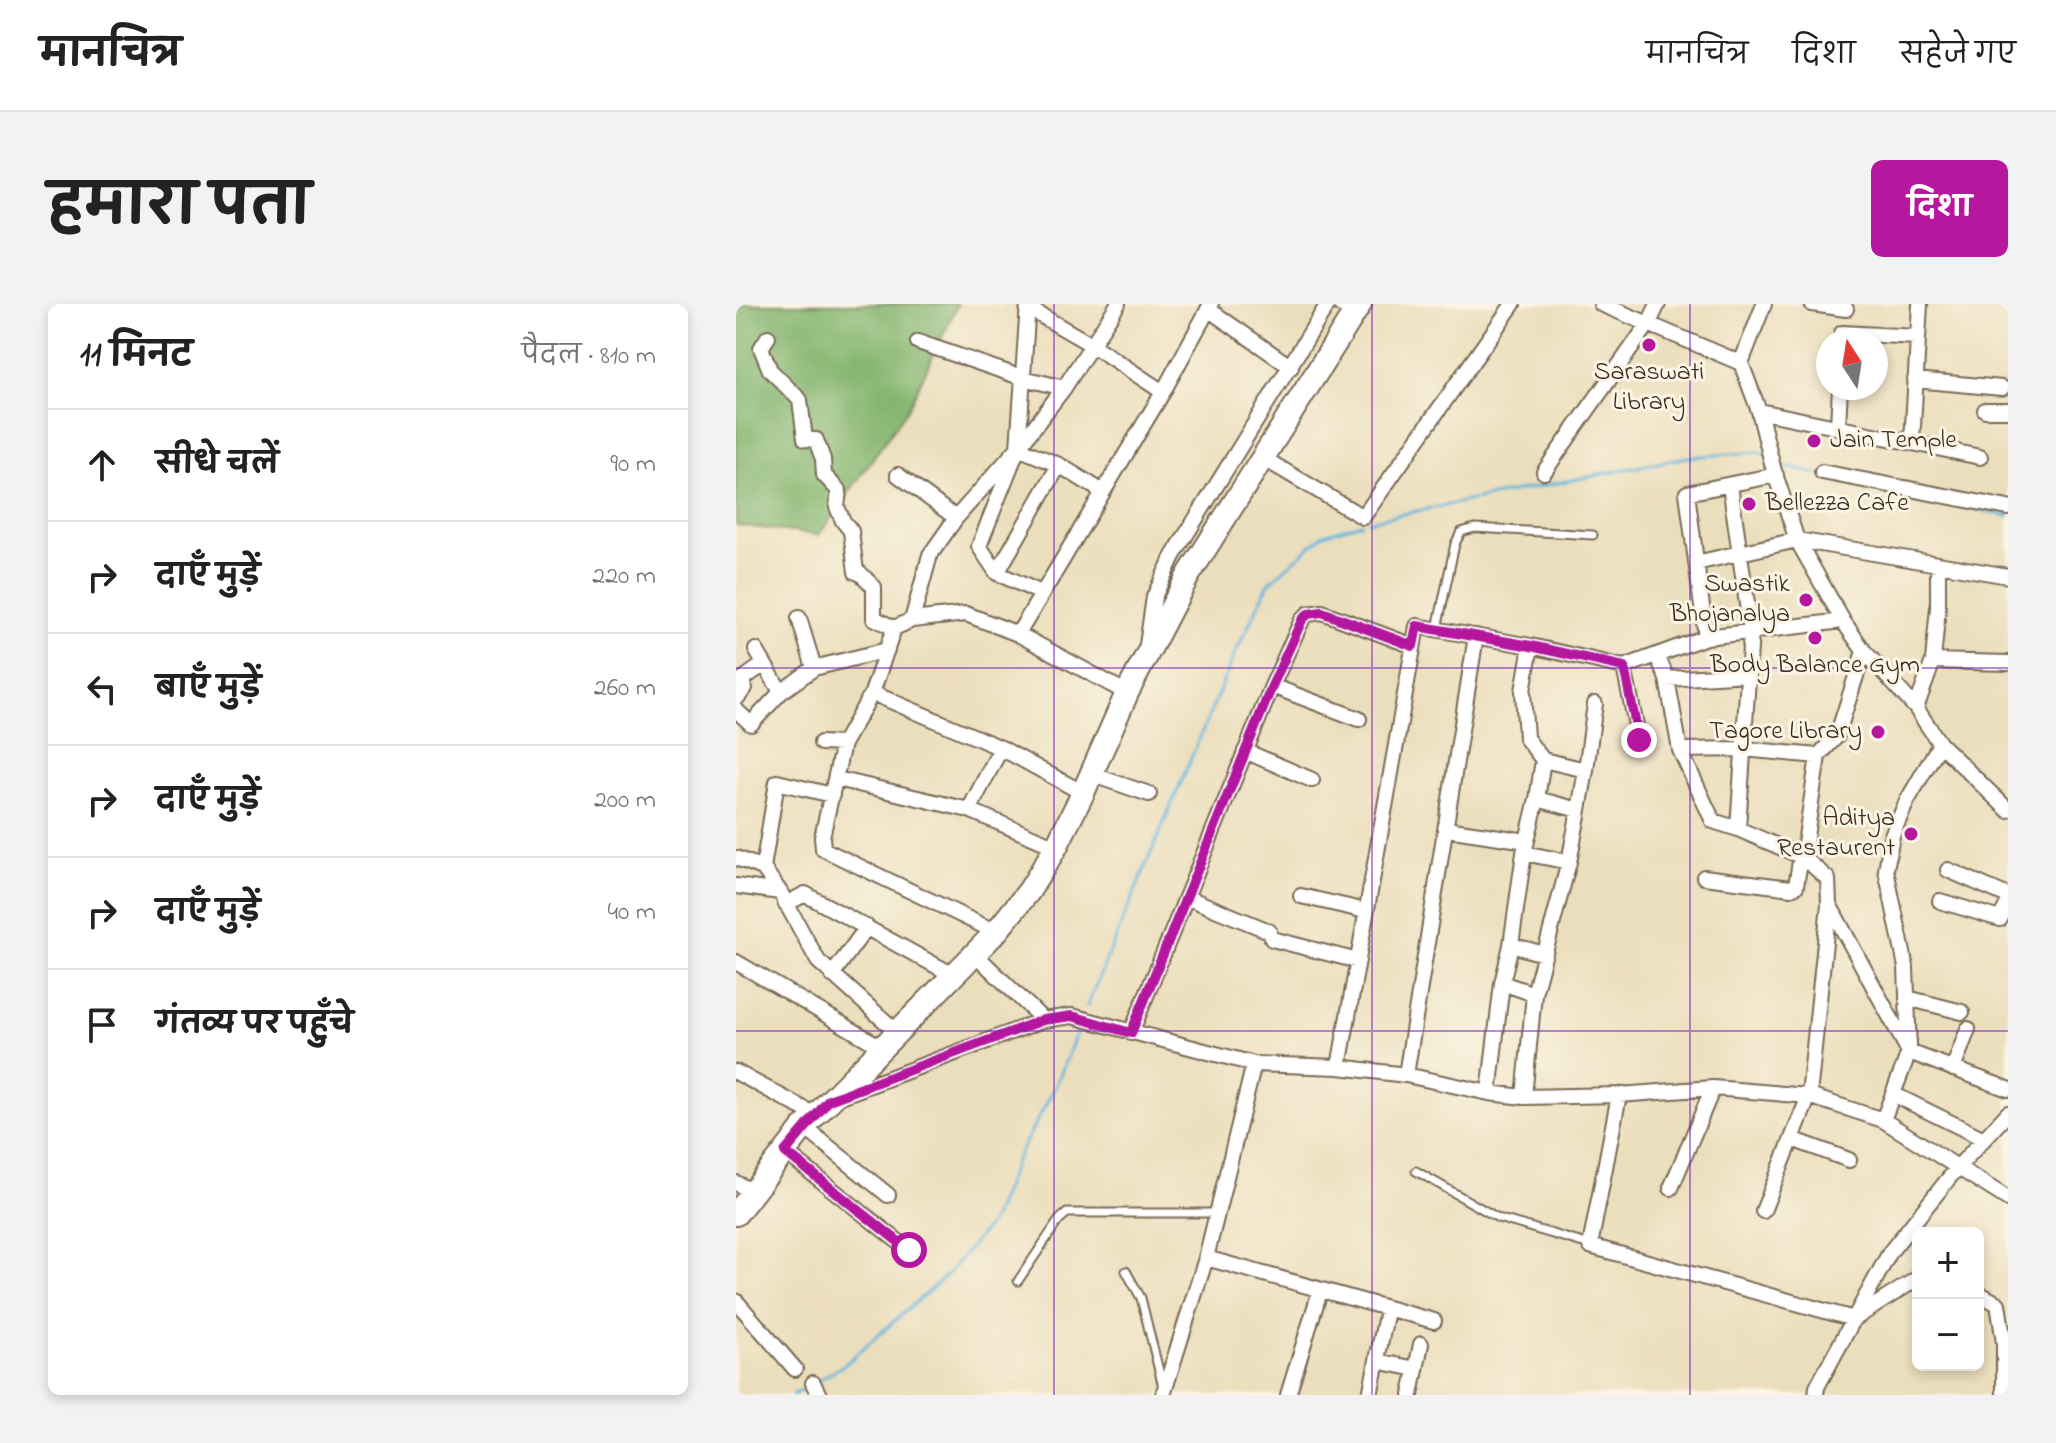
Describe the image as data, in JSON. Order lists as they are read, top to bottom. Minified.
{"places":["Saraswati Library","Jain Temple","Bellezza Cafe","Swastik Bhojanalya","Body Balance Gym","Tagore Library","Aditya Restaurent"],"north":"top","page":{"header":"मानचित्र","nav":["मानचित्र","दिशा","सहेजे गए"],"title":"हमारा पता","buttons":"दिशा","heading":["11 मिनट","पैदल · 810 m"],"list":[["सीधे चलें","90 m"],["दाएँ मुड़ें","220 m"],["बाएँ मुड़ें","260 m"],["दाएँ मुड़ें","200 m"],["दाएँ मुड़ें","40 m"],"गंतव्य पर पहुँचे"],"map_buttons":["+","−"]}}
